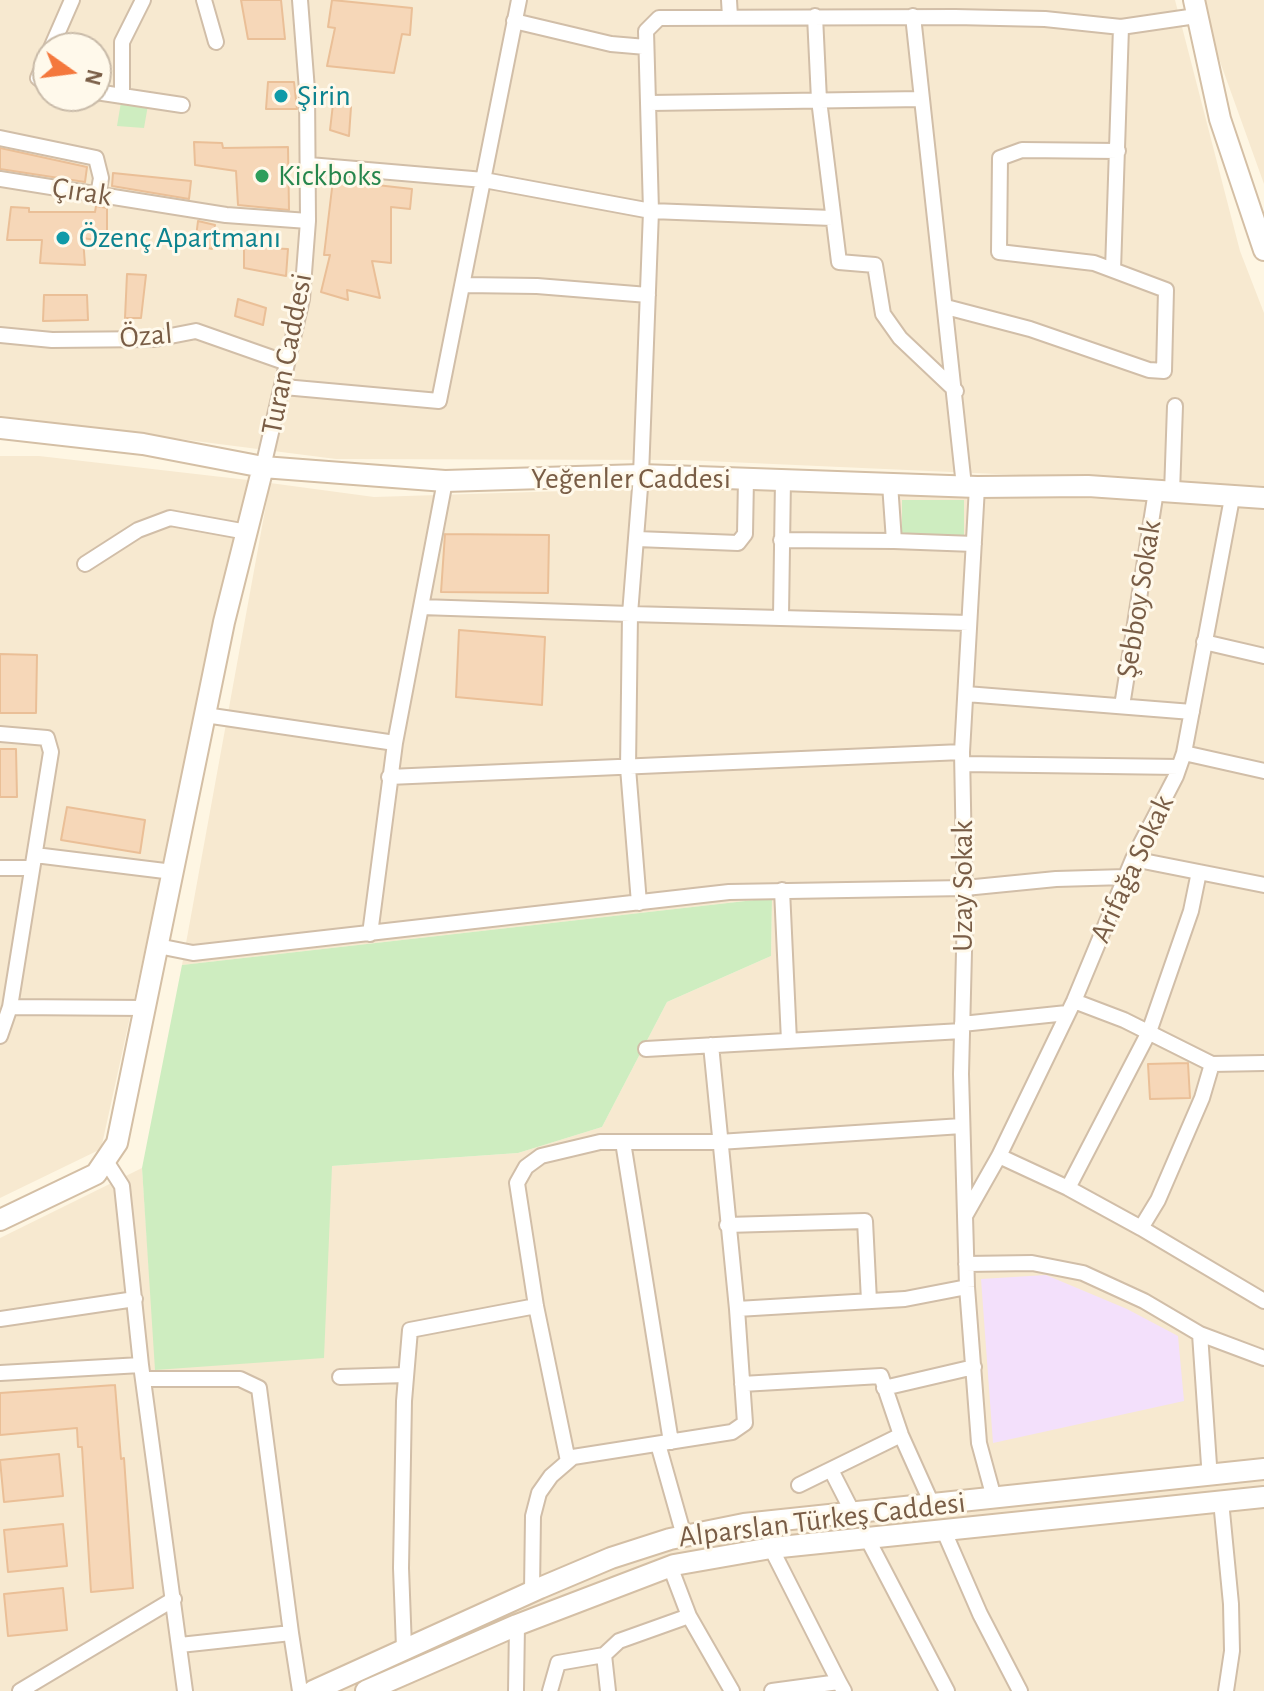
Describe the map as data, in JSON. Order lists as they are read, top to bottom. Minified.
{"streets":{"street":["Çırak","Özal","Turan Caddesi","Yeğenler Caddesi","Şebboy Sokak","Arifağa Sokak","Uzay Sokak","Alparslan Türkeş Caddesi"]},"crossings":[["Çırak","Turan Caddesi"],["Özal","Turan Caddesi"],["Turan Caddesi","Yeğenler Caddesi"],["Yeğenler Caddesi","Şebboy Sokak"],["Yeğenler Caddesi","Arifağa Sokak"],["Yeğenler Caddesi","Uzay Sokak"],["Arifağa Sokak","Uzay Sokak"],["Uzay Sokak","Alparslan Türkeş Caddesi"]],"places":["Şirin","Kickboks","Özenç Apartmanı"],"north":"right"}
